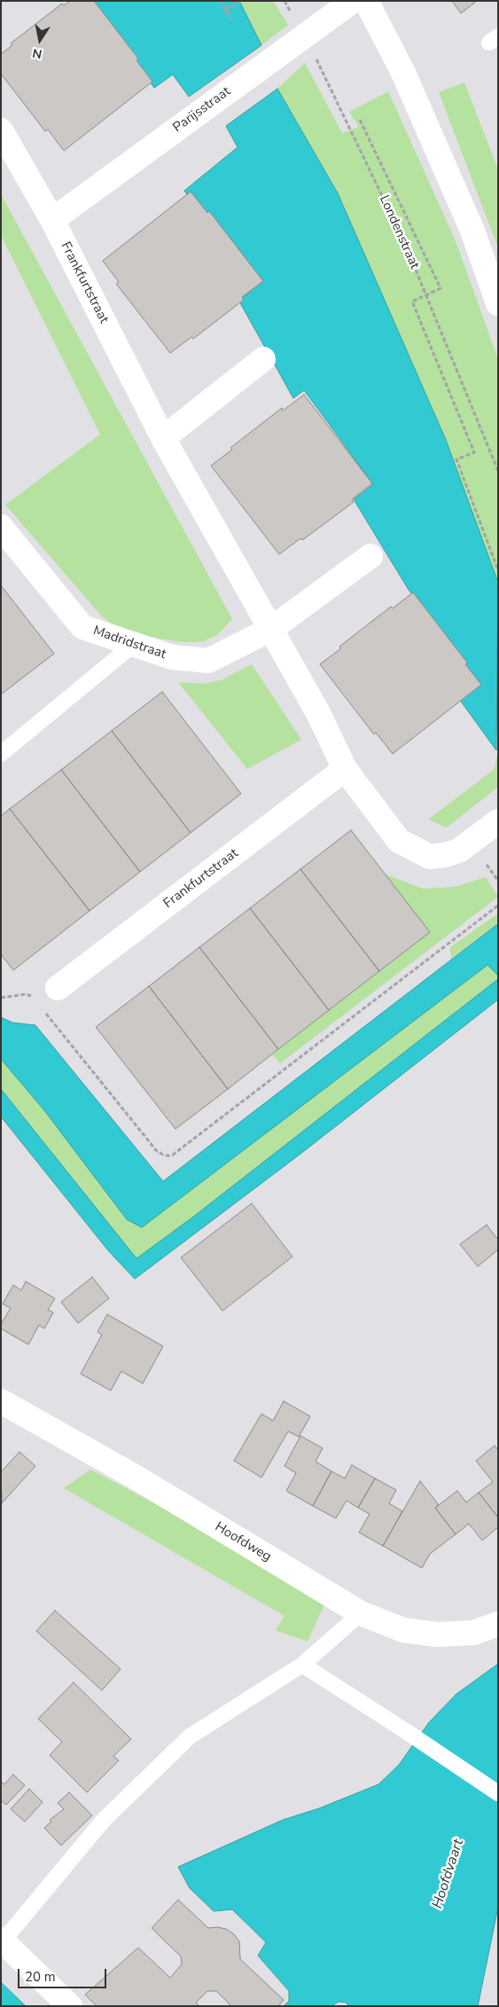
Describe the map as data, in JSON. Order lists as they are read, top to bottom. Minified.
{"streets":{"street":["Parijsstraat","Frankfurtstraat","Madridstraat","Hoofdweg"],"path":["Londenstraat"]},"crossings":[["Parijsstraat","Londenstraat"],["Parijsstraat","Frankfurtstraat"],["Frankfurtstraat","Madridstraat"]],"water":["Hoofdvaart"],"scale_bar":"20 m","north":"bottom"}
